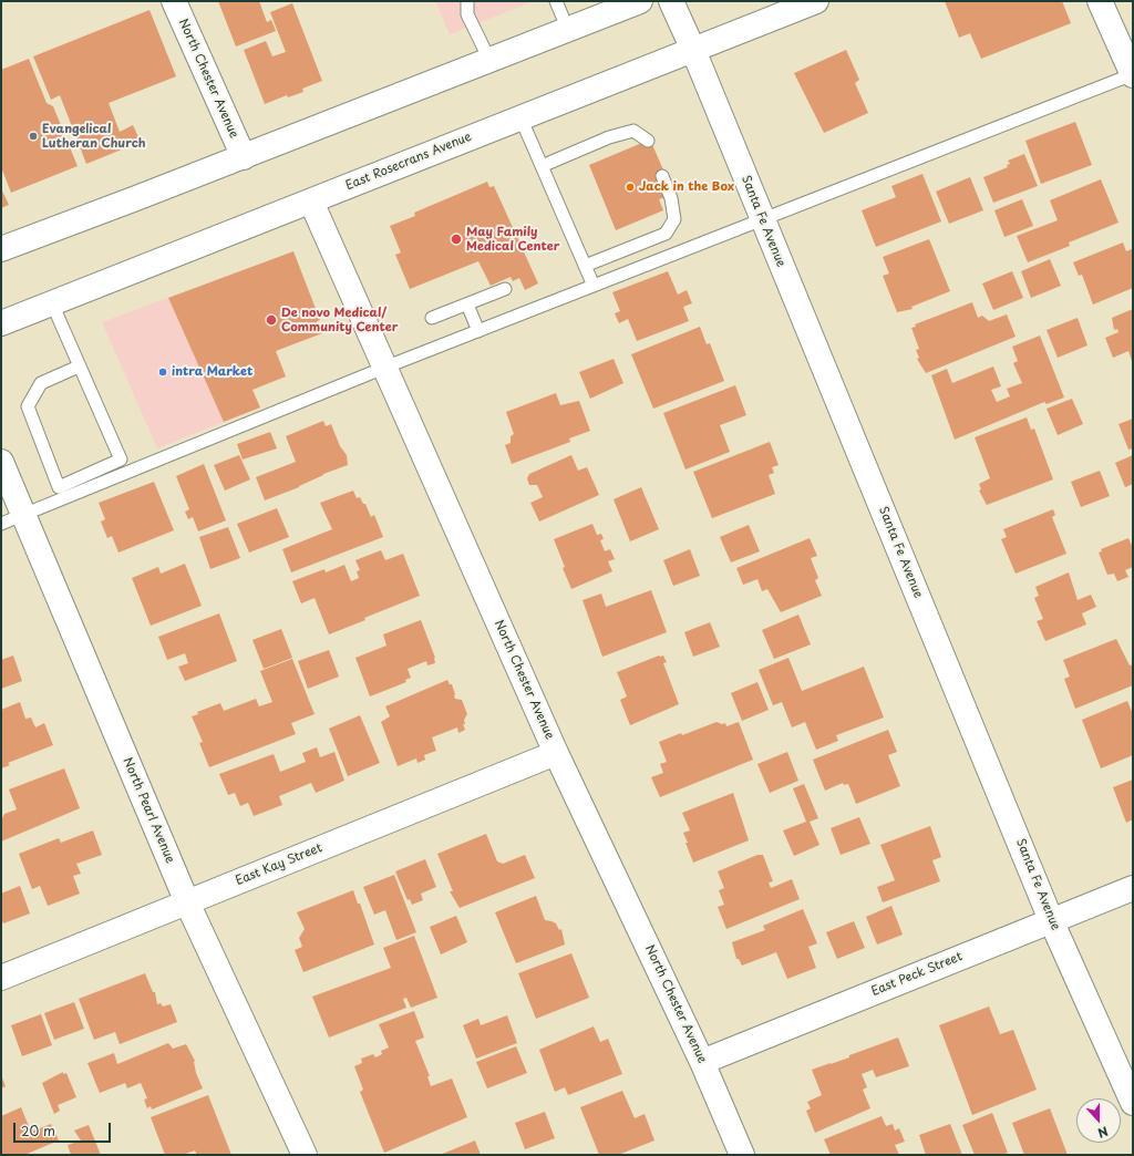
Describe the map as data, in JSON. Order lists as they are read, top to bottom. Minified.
{"streets":{"street":["North Chester Avenue","East Rosecrans Avenue","Santa Fe Avenue","North Pearl Avenue","East Kay Street","East Peck Street"]},"crossings":[["North Chester Avenue","East Rosecrans Avenue"],["North Chester Avenue","East Kay Street"],["North Chester Avenue","East Peck Street"],["East Rosecrans Avenue","Santa Fe Avenue"],["Santa Fe Avenue","East Peck Street"],["North Pearl Avenue","East Kay Street"]],"places":["Evangelical Lutheran Church","Jack in the Box","May Family Medical Center","De novo Medical/ Community Center","intra Market"],"scale_bar":"20 m","north":"bottom"}
